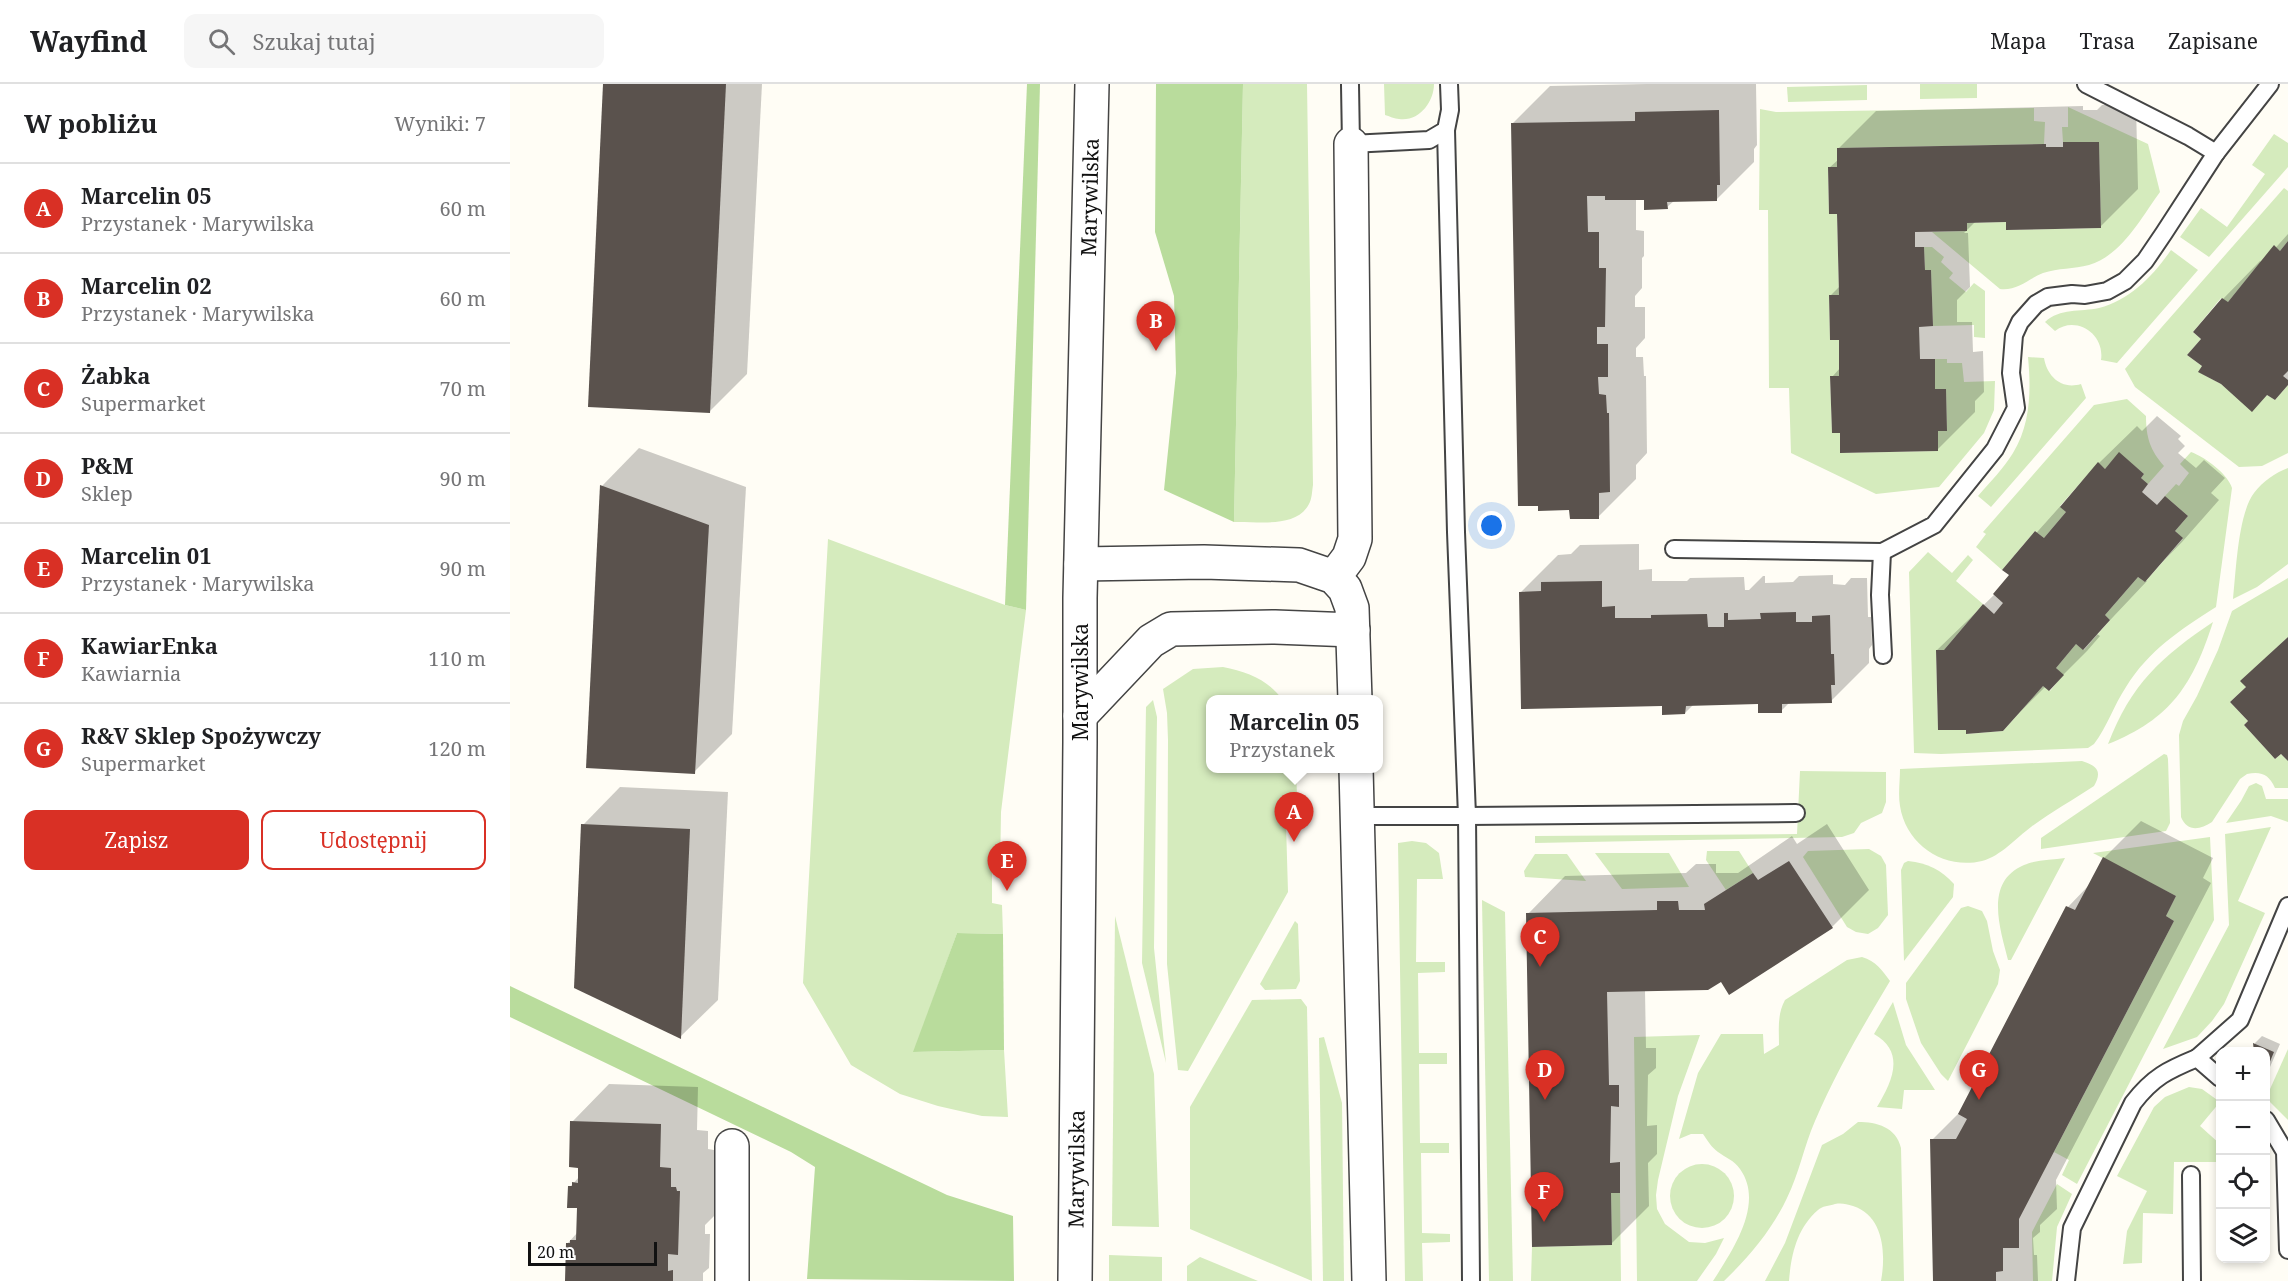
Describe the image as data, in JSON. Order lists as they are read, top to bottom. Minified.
{"streets":{"street":["Marywilska"]},"scale_bar":"20 m","page":{"header":"Wayfind","search":"Szukaj tutaj","nav":["Mapa","Trasa","Zapisane"],"heading":["W pobliżu","Wyniki: 7"],"list":[{"mark":"A","name":"Marcelin 05","note":"Przystanek · Marywilska","value":"60 m"},{"mark":"B","name":"Marcelin 02","note":"Przystanek · Marywilska","value":"60 m"},{"mark":"C","name":"Żabka","note":"Supermarket","value":"70 m"},{"mark":"D","name":"P&M","note":"Sklep","value":"90 m"},{"mark":"E","name":"Marcelin 01","note":"Przystanek · Marywilska","value":"90 m"},{"mark":"F","name":"KawiarEnka","note":"Kawiarnia","value":"110 m"},{"mark":"G","name":"R&V Sklep Spożywczy","note":"Supermarket","value":"120 m"}],"pins":["B","A","E","C","D","G","F"],"popup":["Marcelin 05","Przystanek"],"buttons":["Zapisz","Udostępnij"],"map_buttons":["+","−"],"scale":"20 m"}}
